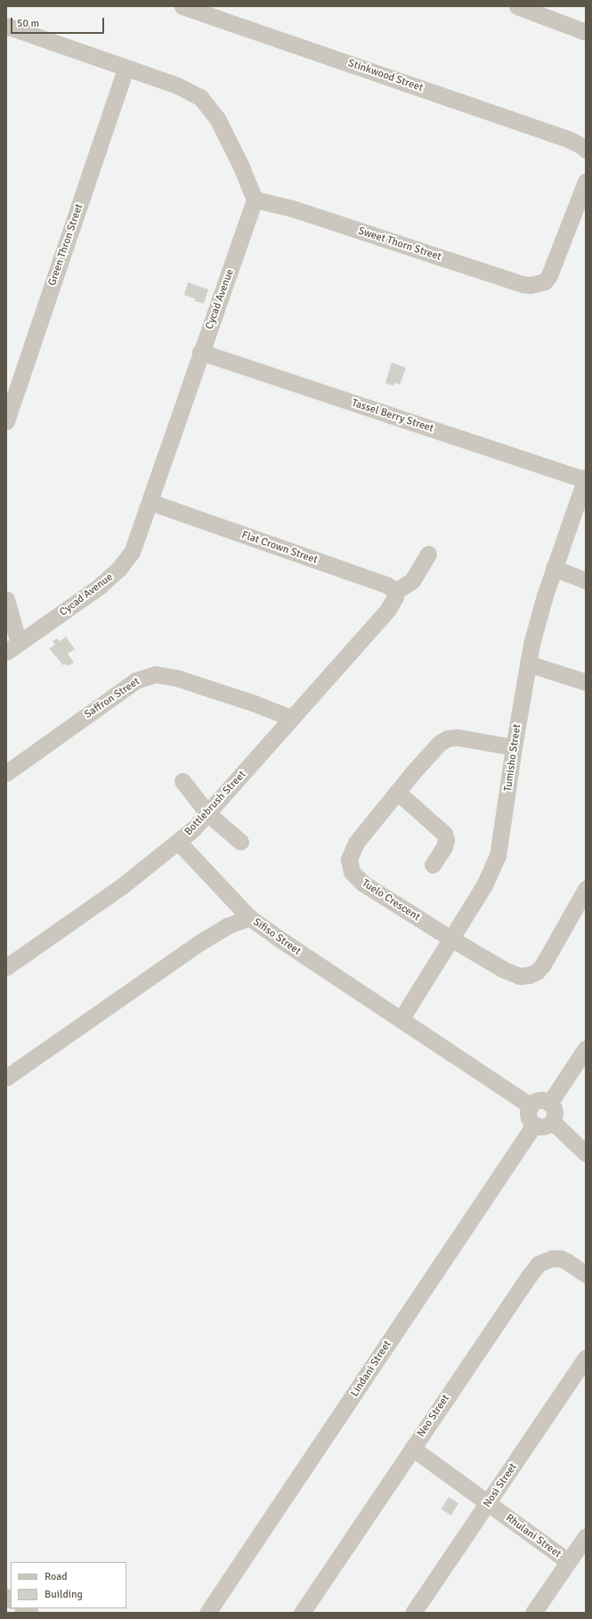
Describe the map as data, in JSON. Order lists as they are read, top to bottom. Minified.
{"streets":{"street":["Stinkwood Street","Sweet Thorn Street","Green Thron Street","Cycad Avenue","Tassel Berry Street","Flat Crown Street","Saffron Street","Tumisho Street","Bottlebrush Street","Tuelo Crescent","Sifiso Street","Lindani Street","Neo Street","Nosi Street","Rhulani Street"]},"crossings":[["Sweet Thorn Street","Cycad Avenue"],["Cycad Avenue","Tassel Berry Street"],["Cycad Avenue","Flat Crown Street"],["Tassel Berry Street","Tumisho Street"],["Flat Crown Street","Bottlebrush Street"],["Saffron Street","Bottlebrush Street"],["Tumisho Street","Tuelo Crescent"],["Tumisho Street","Sifiso Street"],["Sifiso Street","Lindani Street"],["Neo Street","Rhulani Street"],["Nosi Street","Rhulani Street"]],"legend":["Road","Building"],"scale_bar":"50 m"}
